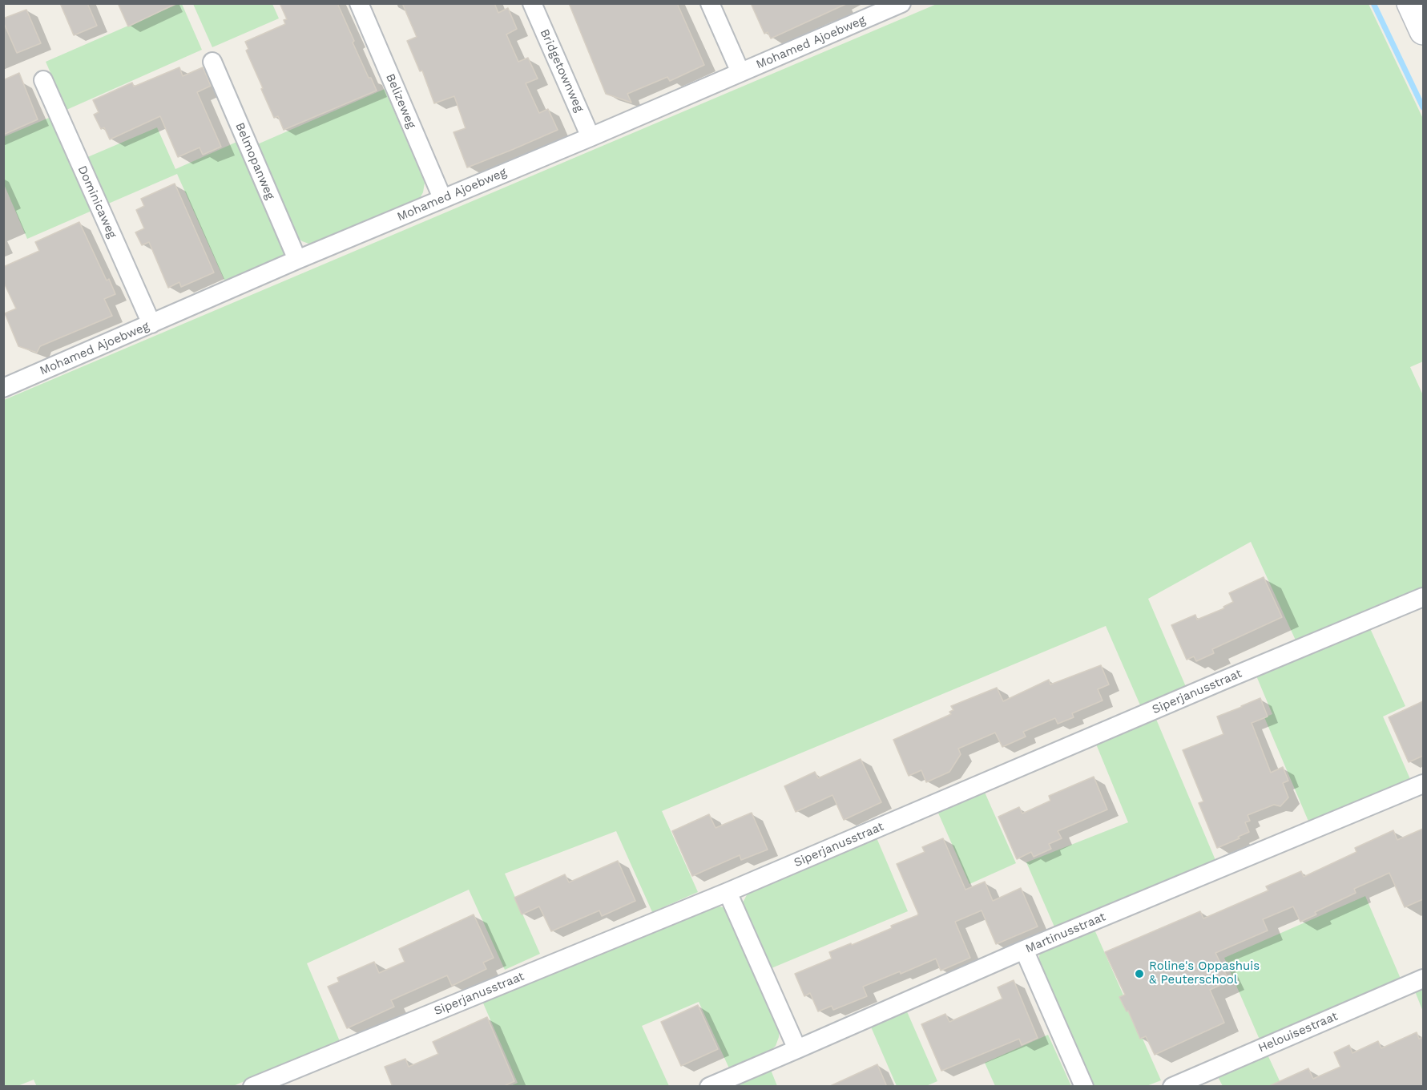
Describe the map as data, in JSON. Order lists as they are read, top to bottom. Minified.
{"streets":{"street":["Mohamed Ajoebweg","Bridgetownweg","Belizeweg","Belmopanweg","Dominicaweg","Siperjanusstraat","Martinusstraat","Helouisestraat"]},"crossings":[["Mohamed Ajoebweg","Bridgetownweg"],["Mohamed Ajoebweg","Belizeweg"],["Mohamed Ajoebweg","Belmopanweg"],["Mohamed Ajoebweg","Dominicaweg"]],"places":["Roline's Oppashuis & Peuterschool"]}
